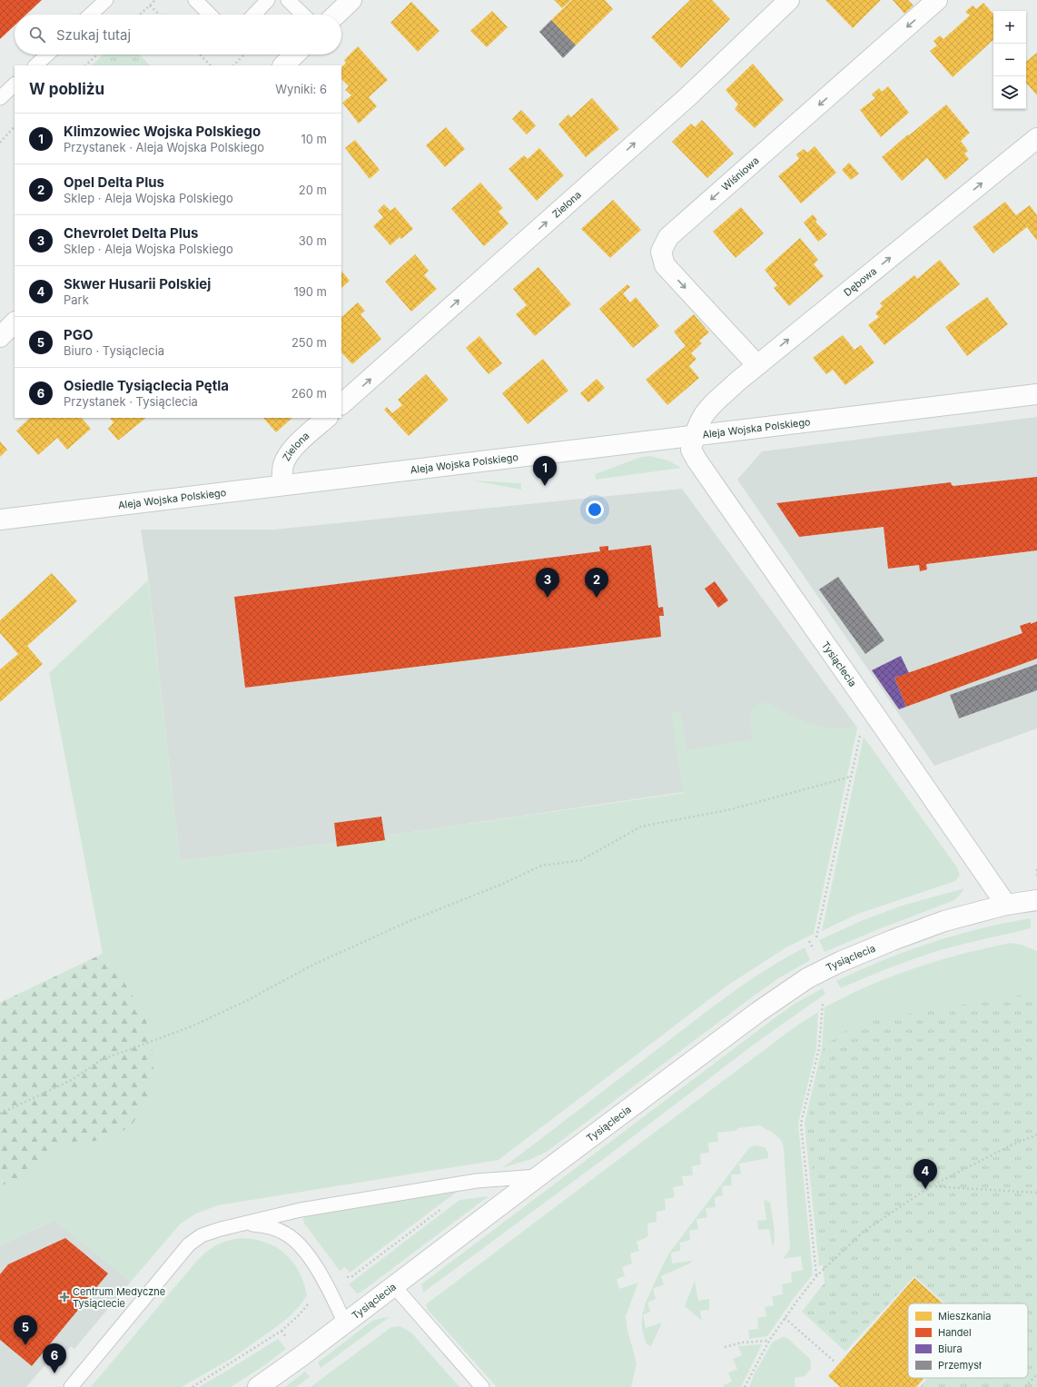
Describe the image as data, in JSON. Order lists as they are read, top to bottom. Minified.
{"streets":{"street":["Wiśniowa","Zielona","Dębowa","Aleja Wojska Polskiego","Tysiąclecia"]},"crossings":[["Wiśniowa","Dębowa"],["Zielona","Aleja Wojska Polskiego"],["Dębowa","Aleja Wojska Polskiego"],["Dębowa","Tysiąclecia"],["Aleja Wojska Polskiego","Tysiąclecia"]],"one_way":["Zielona","Dębowa"],"places":{"health":["Centrum Medyczne Tysiąclecie"]},"legend":["Mieszkania","Handel","Biura","Przemysł"],"page":{"map_buttons":["+","−"],"search":"Szukaj tutaj","heading":["W pobliżu","Wyniki: 6"],"list":[{"mark":"1","name":"Klimzowiec Wojska Polskiego","note":"Przystanek · Aleja Wojska Polskiego","value":"10 m"},{"mark":"2","name":"Opel Delta Plus","note":"Sklep · Aleja Wojska Polskiego","value":"20 m"},{"mark":"3","name":"Chevrolet Delta Plus","note":"Sklep · Aleja Wojska Polskiego","value":"30 m"},{"mark":"4","name":"Skwer Husarii Polskiej","note":"Park","value":"190 m"},{"mark":"5","name":"PGO","note":"Biuro · Tysiąclecia","value":"250 m"},{"mark":"6","name":"Osiedle Tysiąclecia Pętla","note":"Przystanek · Tysiąclecia","value":"260 m"}],"pins":["1","2","3","4","5","6"]}}
